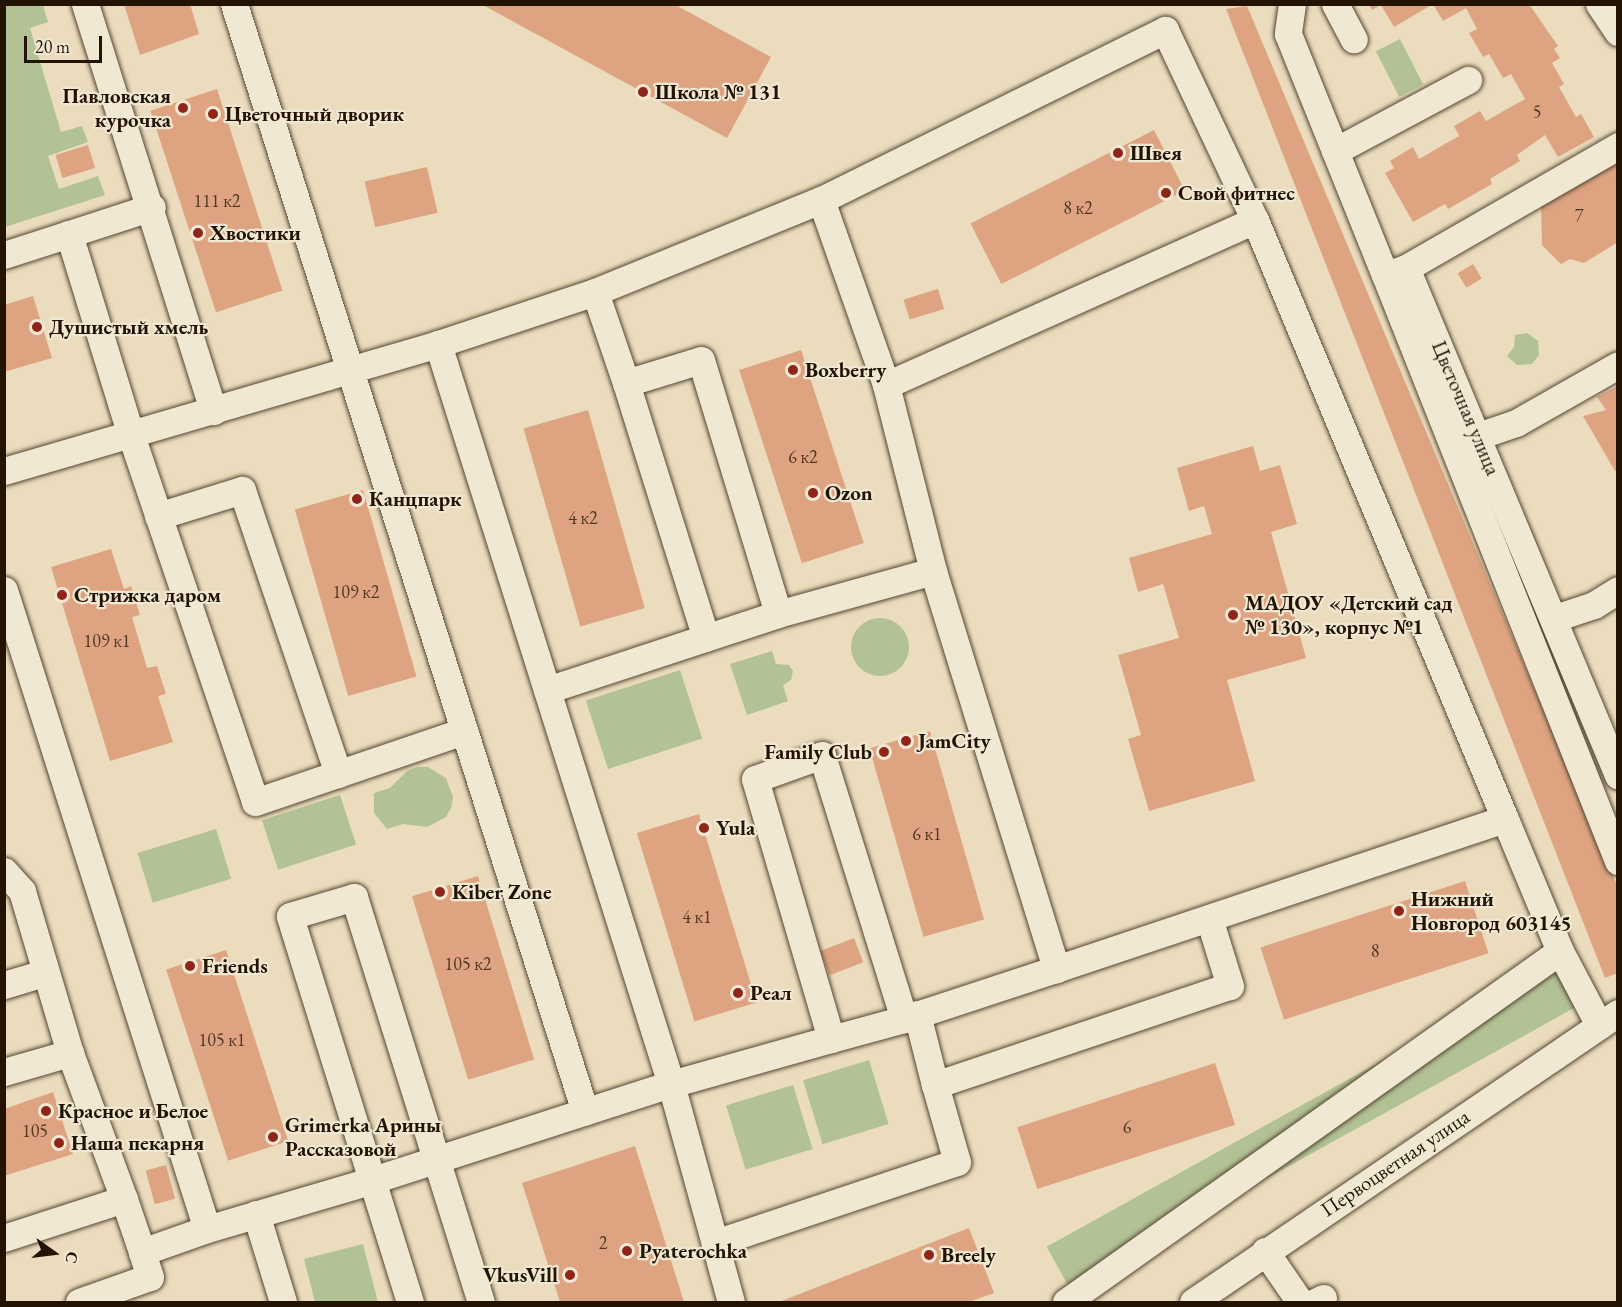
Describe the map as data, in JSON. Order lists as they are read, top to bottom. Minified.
{"streets":{"street":["Цветочная улица","Первоцветная улица"]},"places":["Школа № 131","Павловская курочка","Цветочный дворик","Швея","Свой фитнес","Хвостики","Душистый хмель","Boxberry","Ozon","Канцпарк","Стрижка даром","МАДОУ «Детский сад № 130», корпус №1","JamCity","Family Club","Yula","Kiber Zone","Нижний Новгород 603145","Friends","Реал","Красное и Белое","Grimerka Арины Рассказовой","Наша пекарня","Pyaterochka","Breely","VkusVill"],"house_numbers":["5","111 к2","8 к2","7","6 к2","4 к2","109 к2","109 к1","6 к1","4 к1","8","105 к2","105 к1","6","105","2"],"scale_bar":"20 m","north":"right"}
